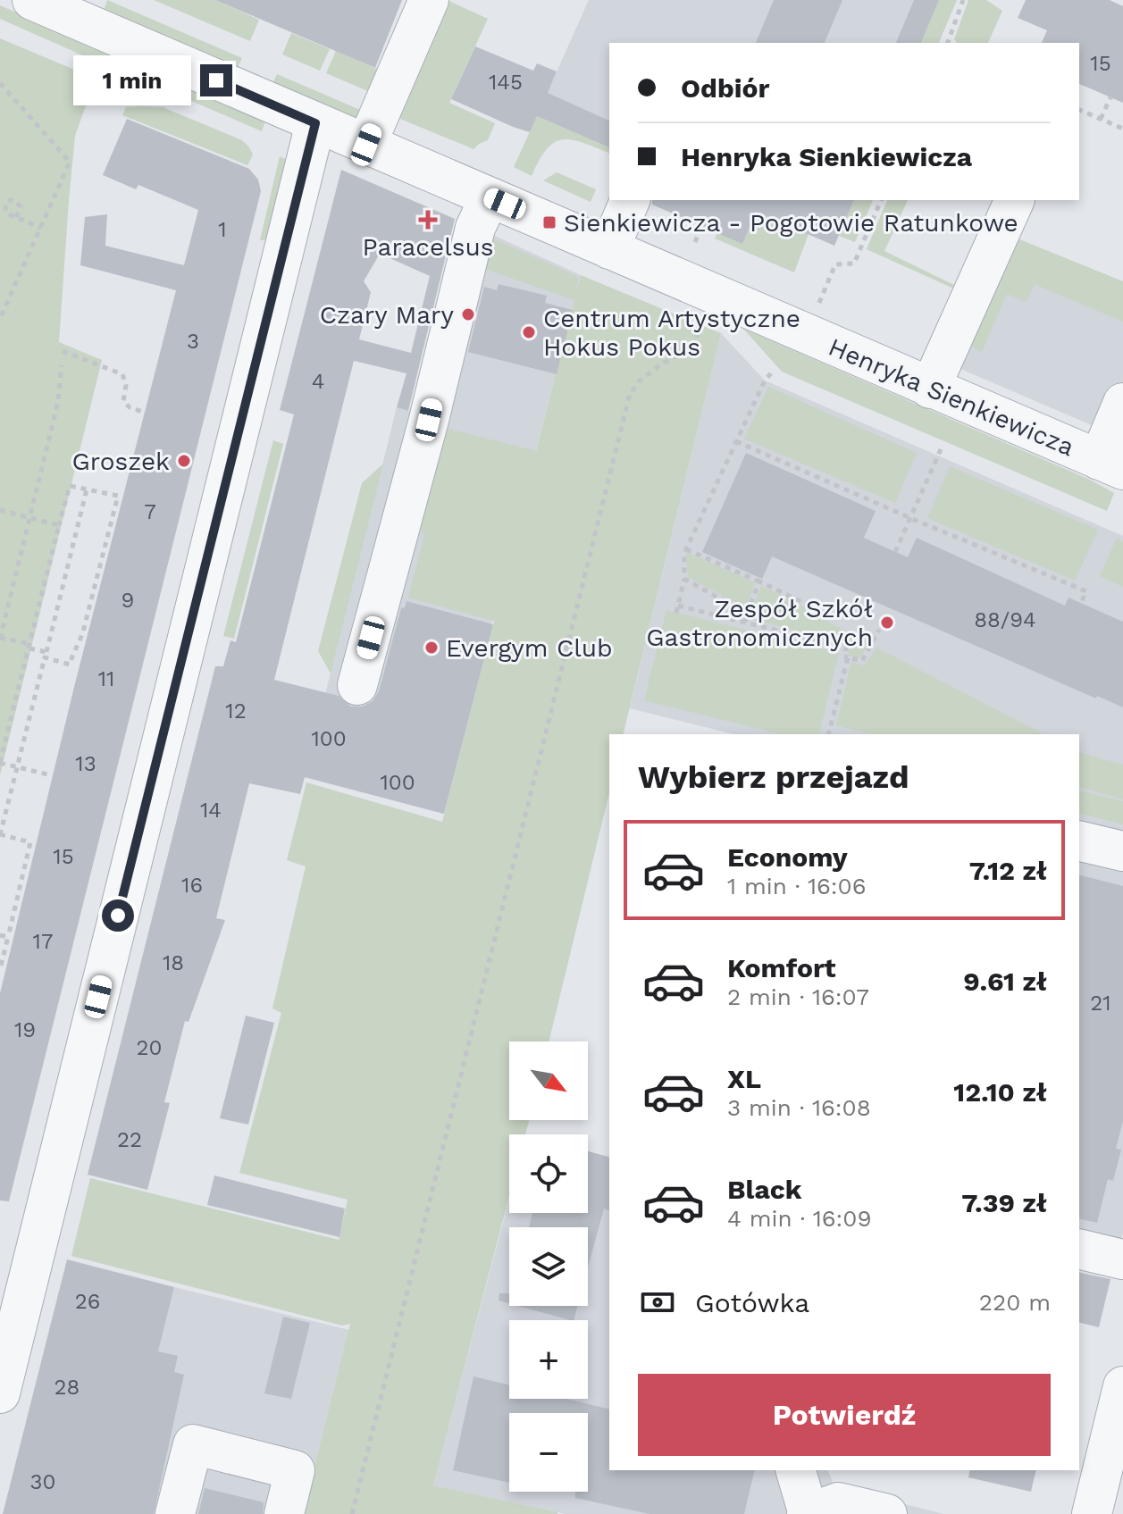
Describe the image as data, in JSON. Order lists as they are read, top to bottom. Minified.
{"streets":{"street":["Henryka Sienkiewicza"]},"places":{"health":["Paracelsus"],"transit":["Sienkiewicza - Pogotowie Ratunkowe"],"other":["Czary Mary","Centrum Artystyczne Hokus Pokus","Groszek","Zespół Szkół Gastronomicznych","Evergym Club"]},"house_numbers":["15","145","1","3","4","7","9","88/94","11","12","100","13","100","14","15","16","17","18","21","19","20","22","26","28","30"],"north":"bottom right","page":{"banner":["Odbiór","Henryka Sienkiewicza"],"bubble":"1 min","heading":"Wybierz przejazd","list":[{"name":"Economy","note":"1 min · 16:06","value":"7.12 zł"},{"name":"Komfort","note":"2 min · 16:07","value":"9.61 zł"},{"name":"XL","note":"3 min · 16:08","value":"12.10 zł"},{"name":"Black","note":"4 min · 16:09","value":"7.39 zł"}],"map_buttons":["+","−"],"pay":["Gotówka","220 m"],"buttons":"Potwierdź"}}
